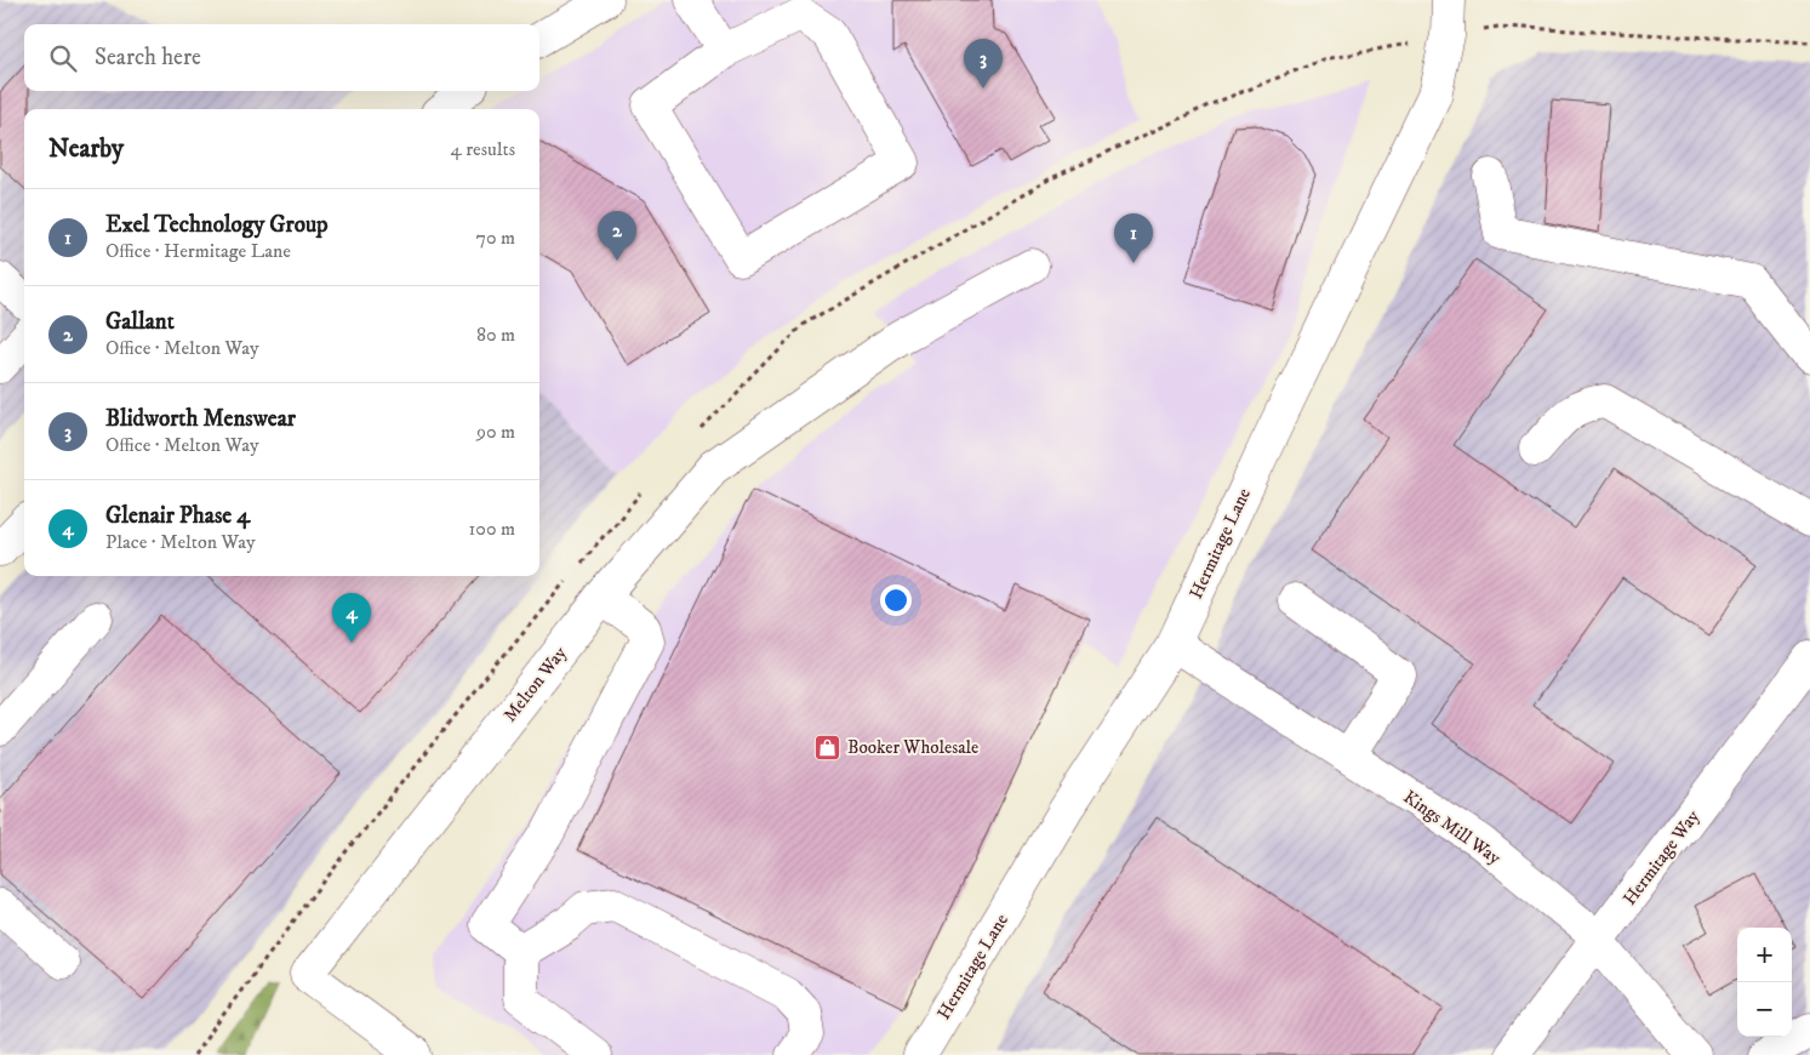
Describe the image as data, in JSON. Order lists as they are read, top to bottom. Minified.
{"streets":{"street":["Hermitage Lane","Melton Way","Kings Mill Way","Hermitage Way"]},"crossings":[["Hermitage Lane","Kings Mill Way"],["Kings Mill Way","Hermitage Way"]],"places":{"shop":["Booker Wholesale"]},"page":{"search":"Search here","pins":["3","2","1","4"],"heading":["Nearby","4 results"],"list":[{"mark":"1","name":"Exel Technology Group","note":"Office · Hermitage Lane","value":"70 m"},{"mark":"2","name":"Gallant","note":"Office · Melton Way","value":"80 m"},{"mark":"3","name":"Blidworth Menswear","note":"Office · Melton Way","value":"90 m"},{"mark":"4","name":"Glenair Phase 4","note":"Place · Melton Way","value":"100 m"}],"map_buttons":["+","−"]}}
